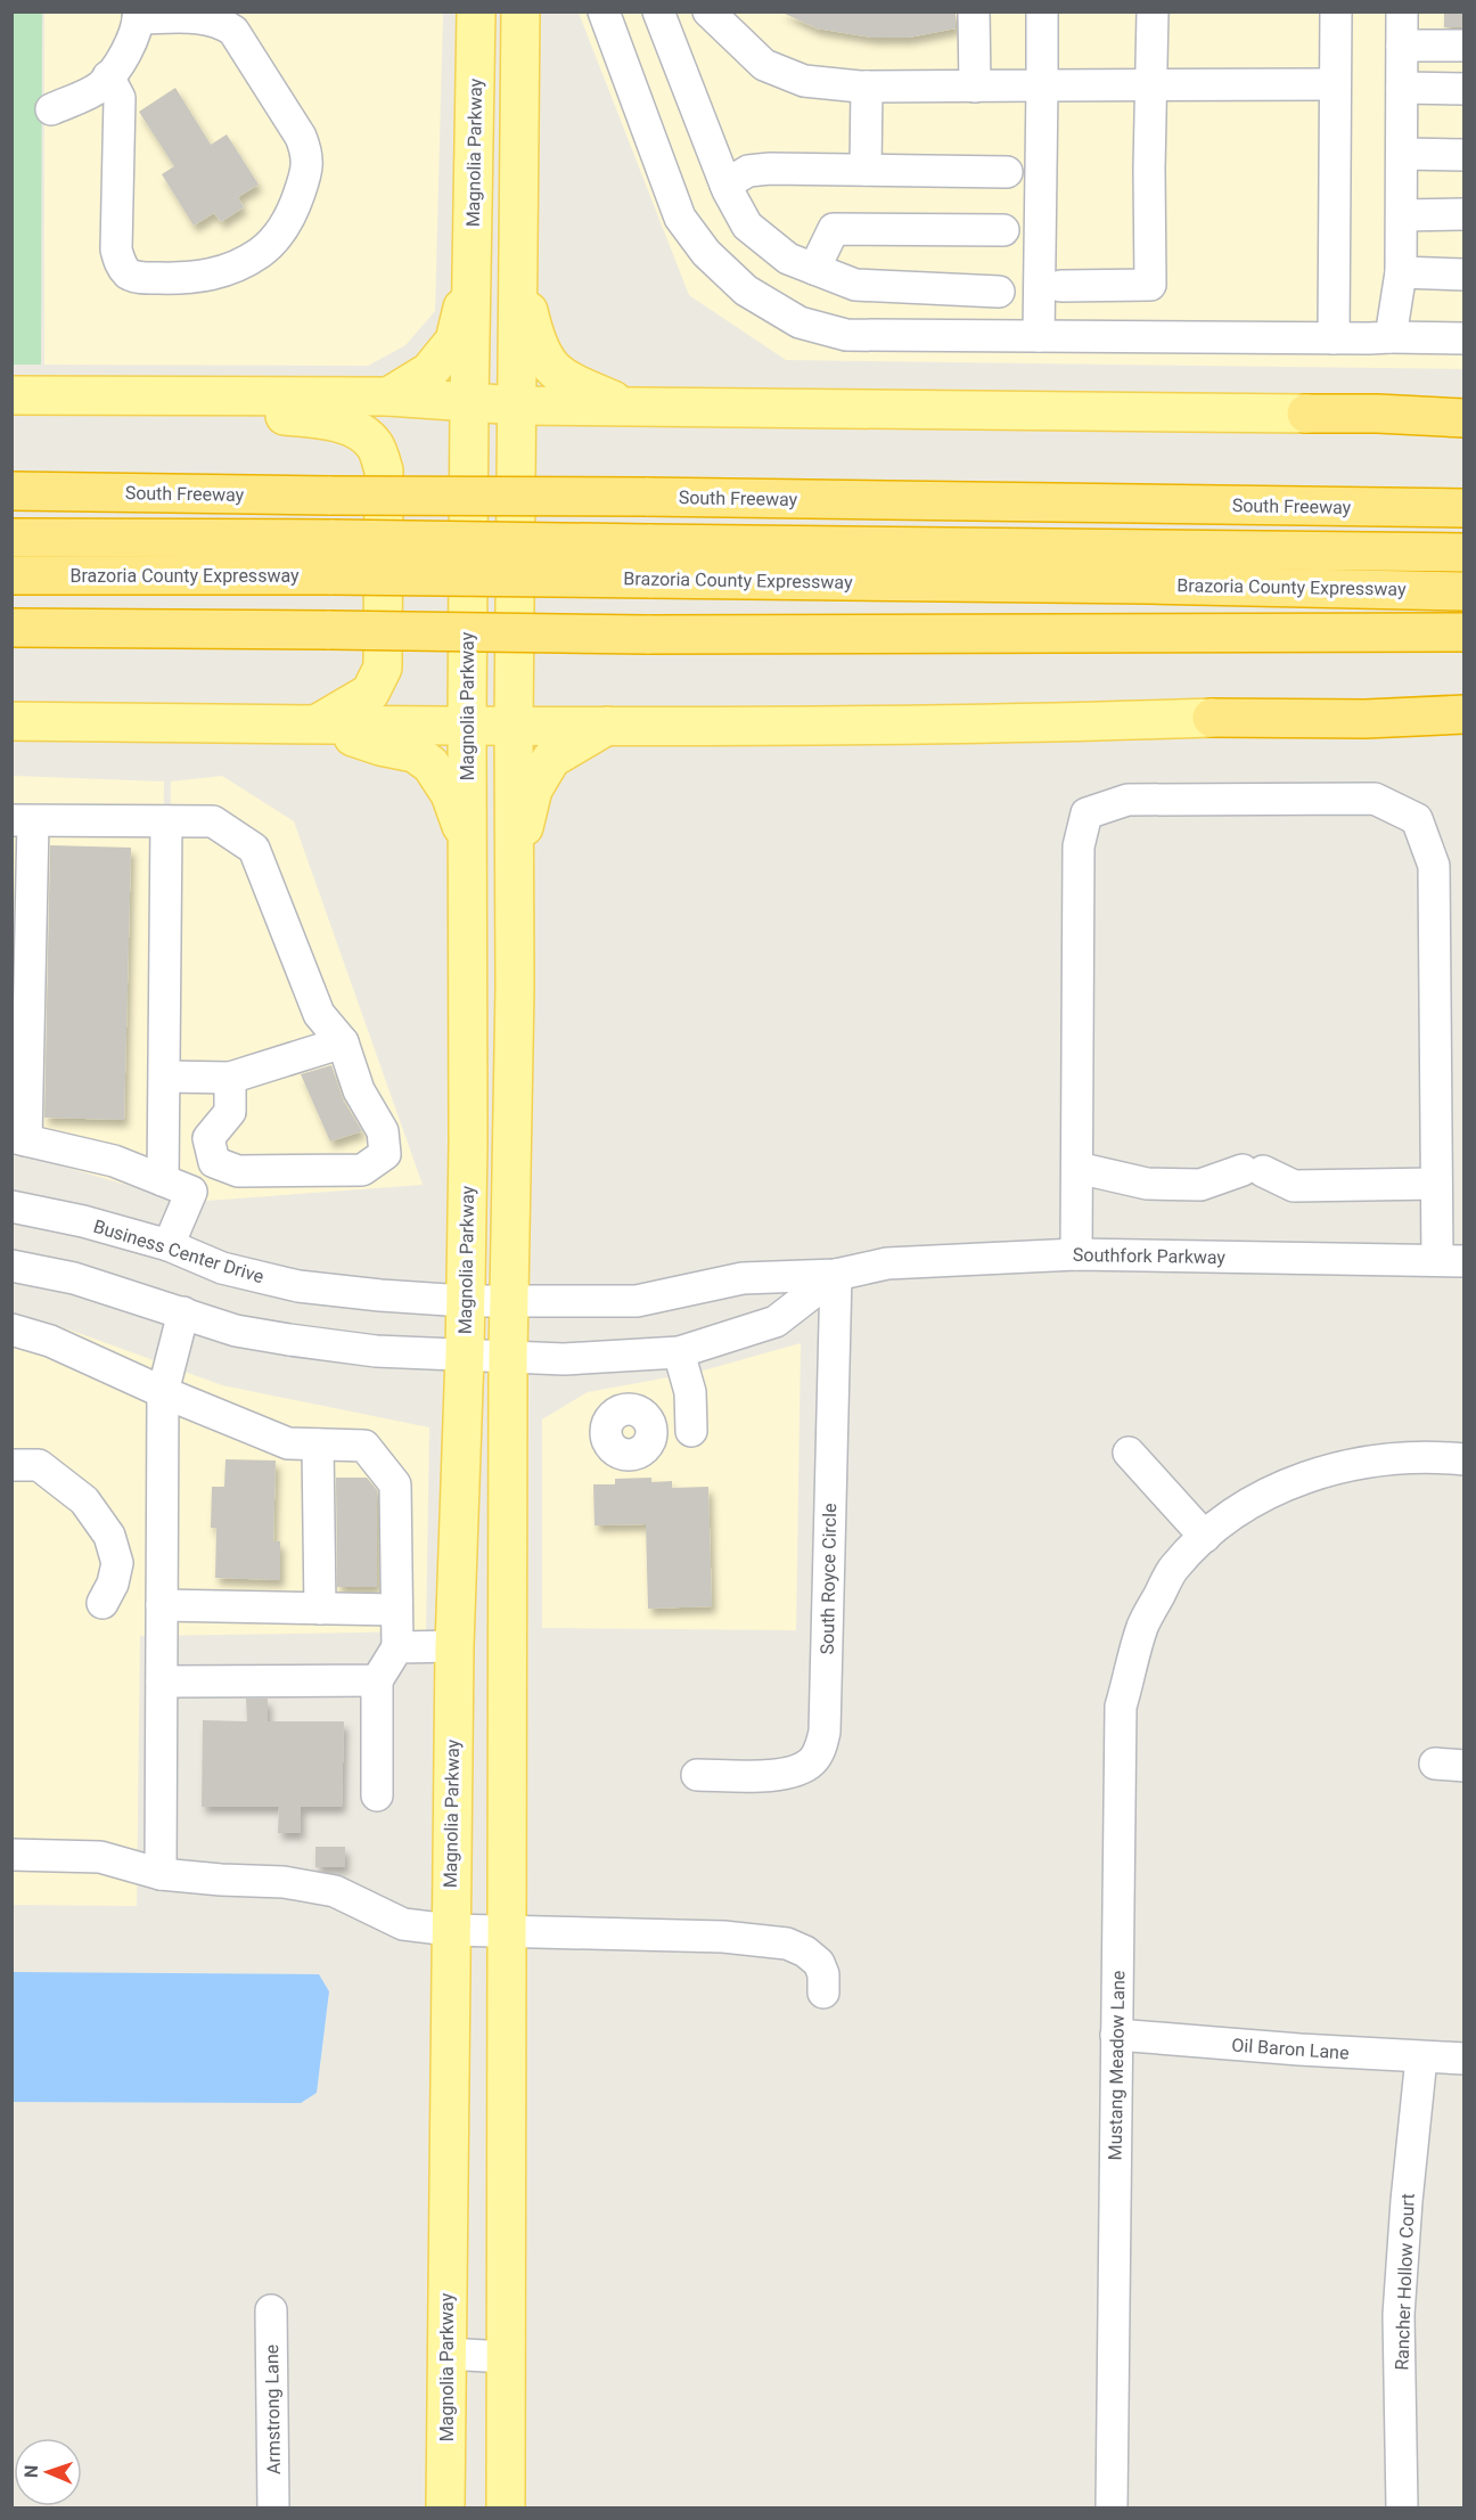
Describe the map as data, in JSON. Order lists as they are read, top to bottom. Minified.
{"streets":{"highway":["South Freeway","Brazoria County Expressway"],"main road":["Magnolia Parkway"],"street":["Business Center Drive","Southfork Parkway","South Royce Circle","Oil Baron Lane","Mustang Meadow Lane","Rancher Hollow Court","Armstrong Lane"]},"crossings":[["Magnolia Parkway","Business Center Drive"],["Business Center Drive","Southfork Parkway"],["Southfork Parkway","South Royce Circle"],["Oil Baron Lane","Mustang Meadow Lane"],["Oil Baron Lane","Rancher Hollow Court"]],"north":"left"}
